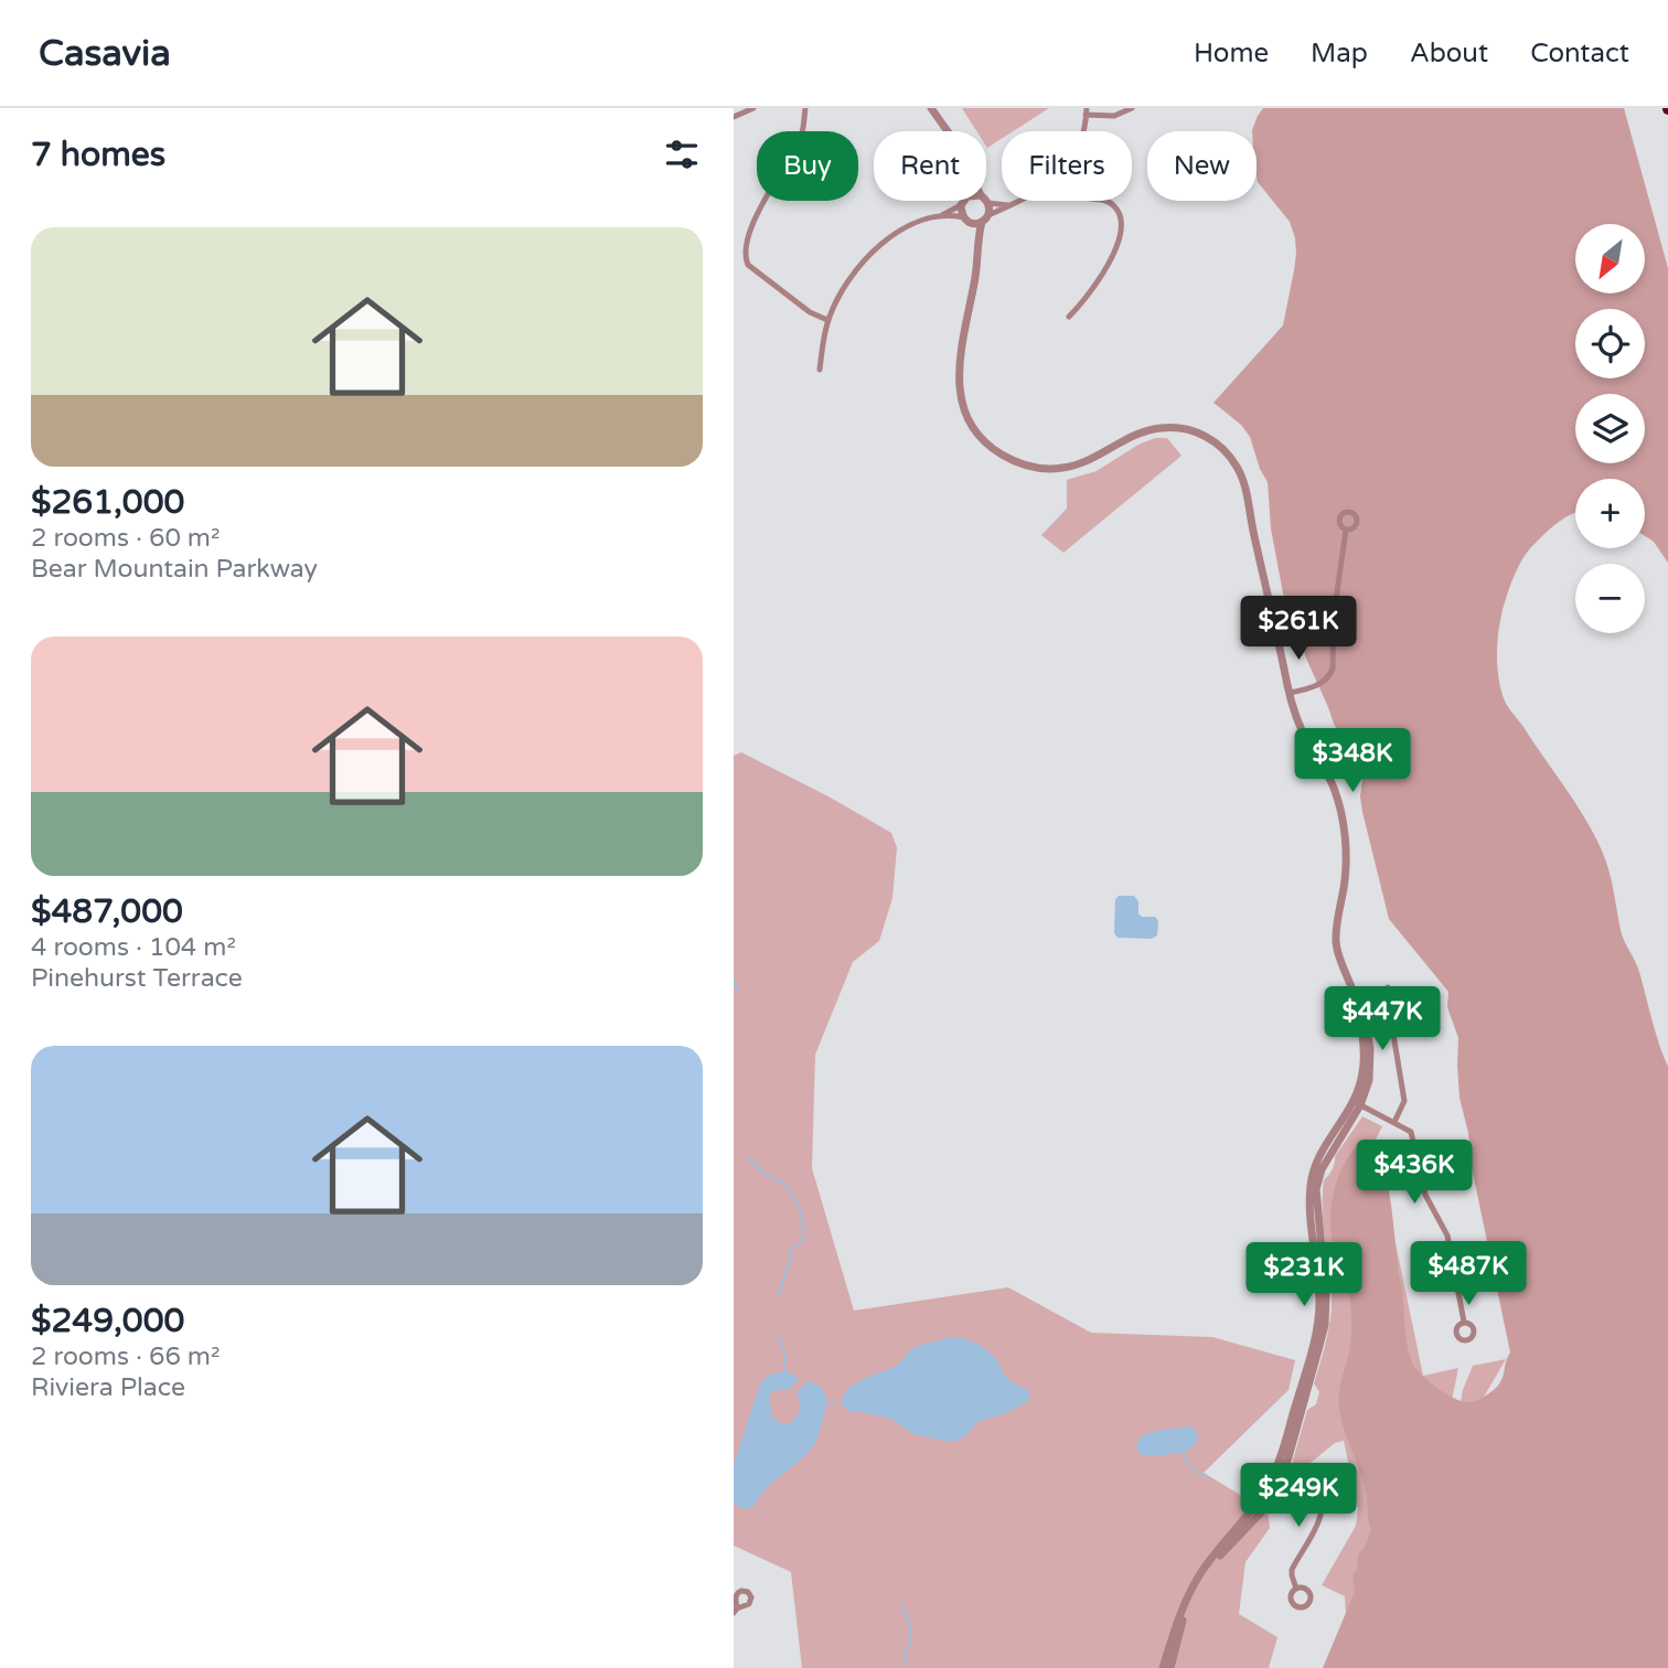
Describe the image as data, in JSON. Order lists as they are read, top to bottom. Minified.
{"north":"bottom left","page":{"header":"Casavia","nav":["Home","Map","About","Contact"],"heading":"7 homes","chip":["Buy","Rent","Filters","New"],"list":[{"name":"$261,000","note":"2 rooms · 60 m² · Bear Mountain Parkway"},{"name":"$487,000","note":"4 rooms · 104 m² · Pinehurst Terrace"},{"name":"$249,000","note":"2 rooms · 66 m² · Riviera Place"}],"map_buttons":["+","−"],"price":["$261K","$348K","$447K","$436K","$487K","$231K","$249K"]}}
